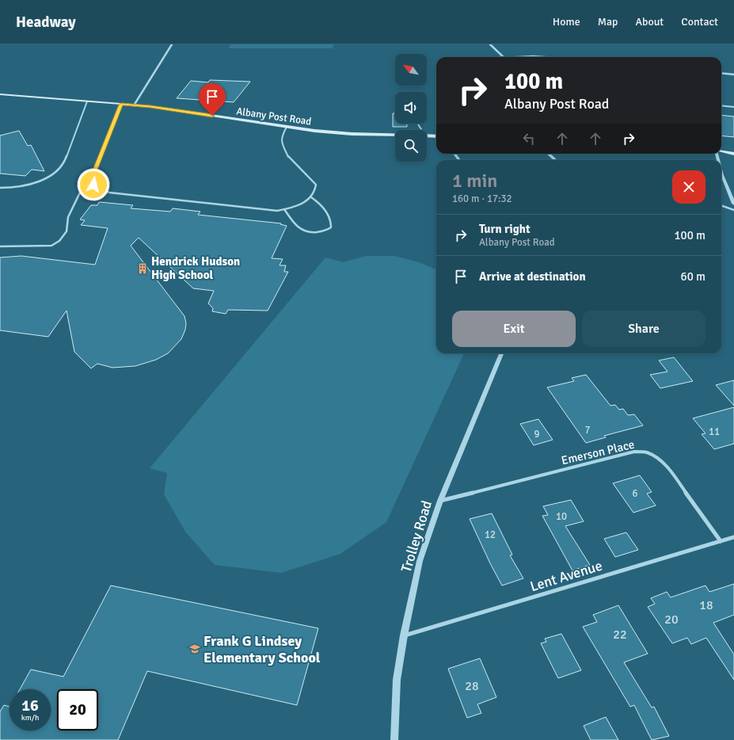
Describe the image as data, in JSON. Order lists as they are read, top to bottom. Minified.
{"streets":{"main road":["Albany Post Road"],"street":["Emerson Place","Trolley Road","Lent Avenue"]},"crossings":[["Emerson Place","Trolley Road"],["Emerson Place","Lent Avenue"],["Trolley Road","Lent Avenue"]],"places":{"building":["Hendrick Hudson High School"],"school or university":["Frank G Lindsey Elementary School"]},"house_numbers":["7","11","9","6","10","12","18","20","22","28"],"north":"top left","page":{"header":"Headway","nav":["Home","Map","About","Contact"],"turn":["100 m","Albany Post Road"],"heading":["1 min","160 m · 17:32"],"list":[{"name":"Turn right","note":"Albany Post Road","value":"100 m"},{"name":"Arrive at destination","value":"60 m"}],"buttons":["Exit","Share"],"speed":"16 km/h","limit":"20"}}
